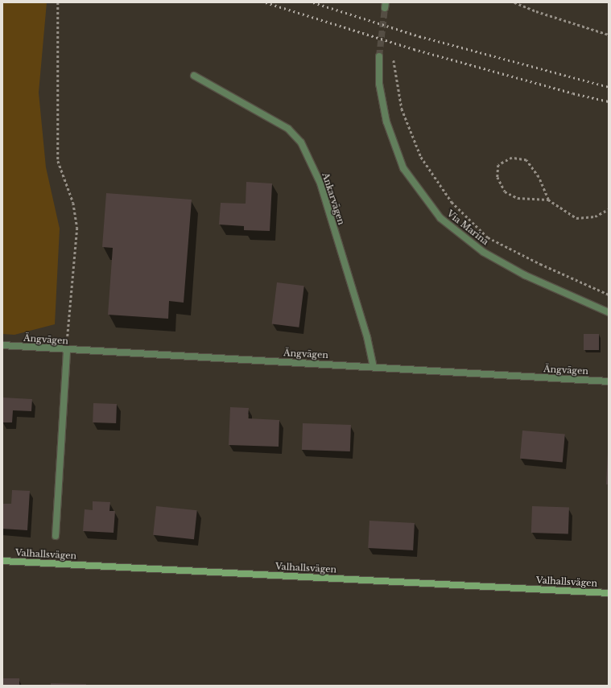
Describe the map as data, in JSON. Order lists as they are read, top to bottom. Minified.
{"streets":{"street":["Ankarvägen","Via Marina","Ängvägen","Valhallsvägen"]},"crossings":[["Ankarvägen","Ängvägen"]]}
